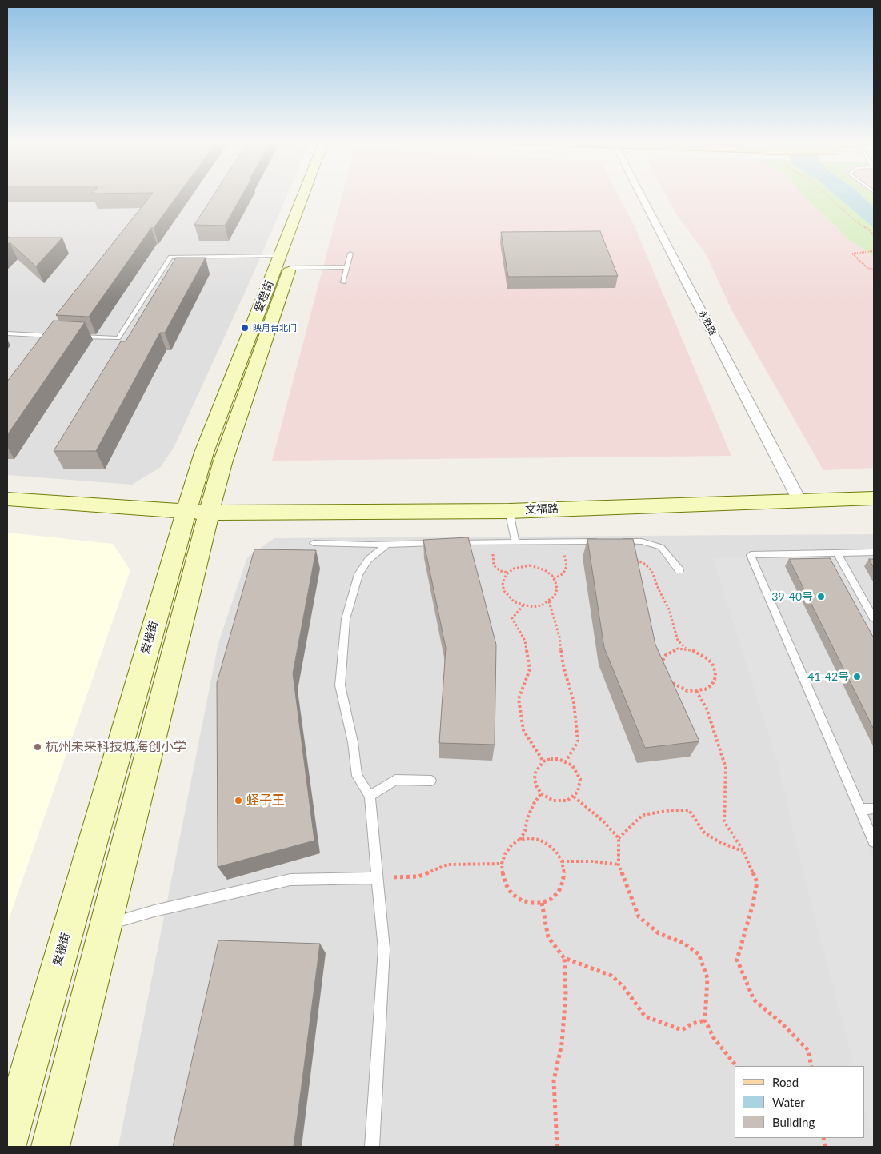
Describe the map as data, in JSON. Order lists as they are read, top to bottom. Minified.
{"streets":{"street":["爱橙街","永胜路","文福路"]},"crossings":[["爱橙街","文福路"],["永胜路","文福路"]],"places":["映月台北门","39-40号","41-42号","杭州未来科技城海创小学","蛏子王"],"legend":["Road","Water","Building"]}
